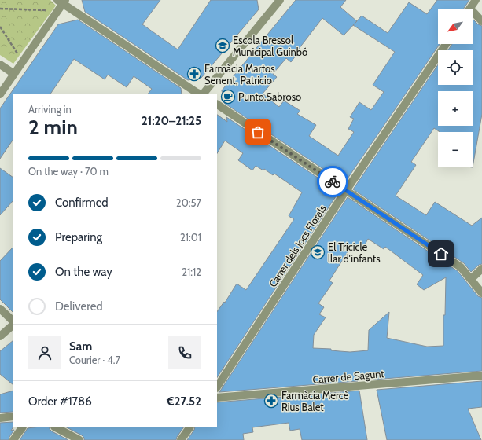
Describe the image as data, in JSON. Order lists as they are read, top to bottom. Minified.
{"streets":{"street":["Carrer dels Jocs Florals","Carrer de Sagunt"]},"places":{"school or university":["Escola Bressol Municipal Guinbó","El Tricicle llar d'infants"],"pharmacy":["Farmàcia Martos Senent, Patricio","Farmàcia Mercè Rius Balet"],"cafe":["Punto.Sabroso"]},"north":"bottom left","page":{"map_buttons":["+","−"],"heading":["2 min","Arriving in","21:20–21:25"],"panel":["Sam","Courier · 4.7","Order #1786","€27.52"],"bar":"On the way · 70 m","list":[["Confirmed","20:57"],["Preparing","21:01"],["On the way","21:12"],"Delivered"]}}
